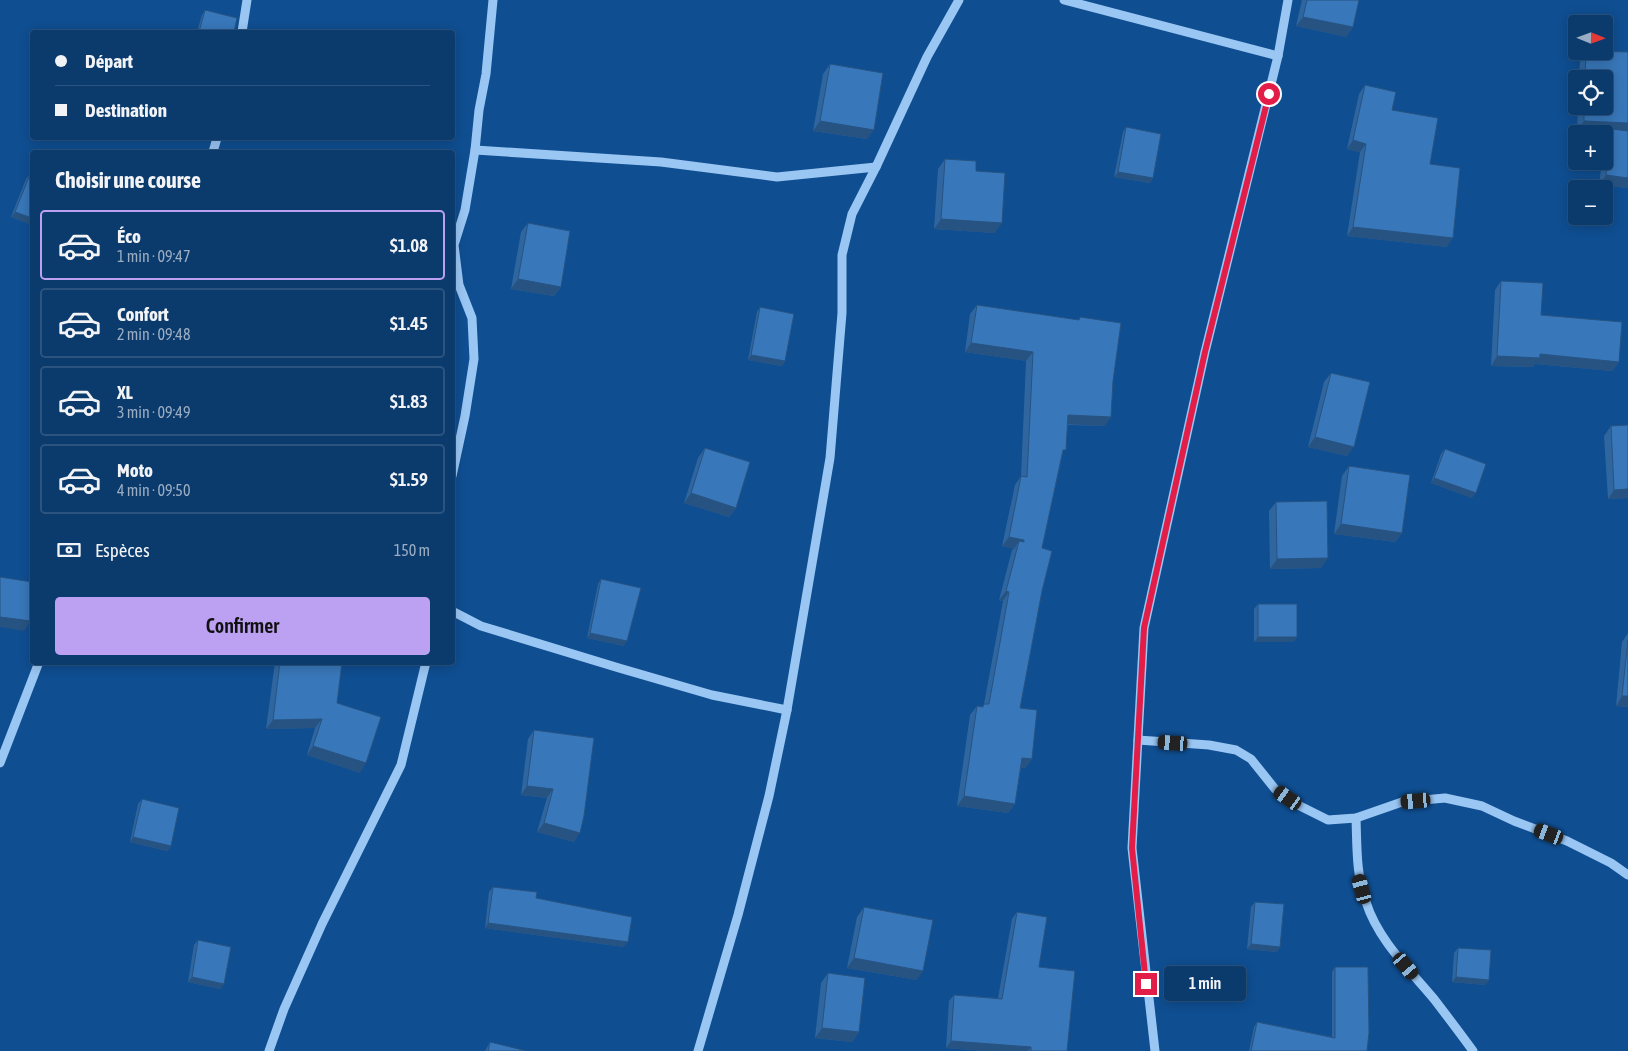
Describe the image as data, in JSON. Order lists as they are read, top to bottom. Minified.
{"north":"right","page":{"map_buttons":["+","−"],"banner":["Départ","Destination"],"heading":"Choisir une course","list":[{"name":"Éco","note":"1 min · 09:47","value":"$1.08"},{"name":"Confort","note":"2 min · 09:48","value":"$1.45"},{"name":"XL","note":"3 min · 09:49","value":"$1.83"},{"name":"Moto","note":"4 min · 09:50","value":"$1.59"}],"pay":["Espèces","150 m"],"buttons":"Confirmer","bubble":"1 min"}}
